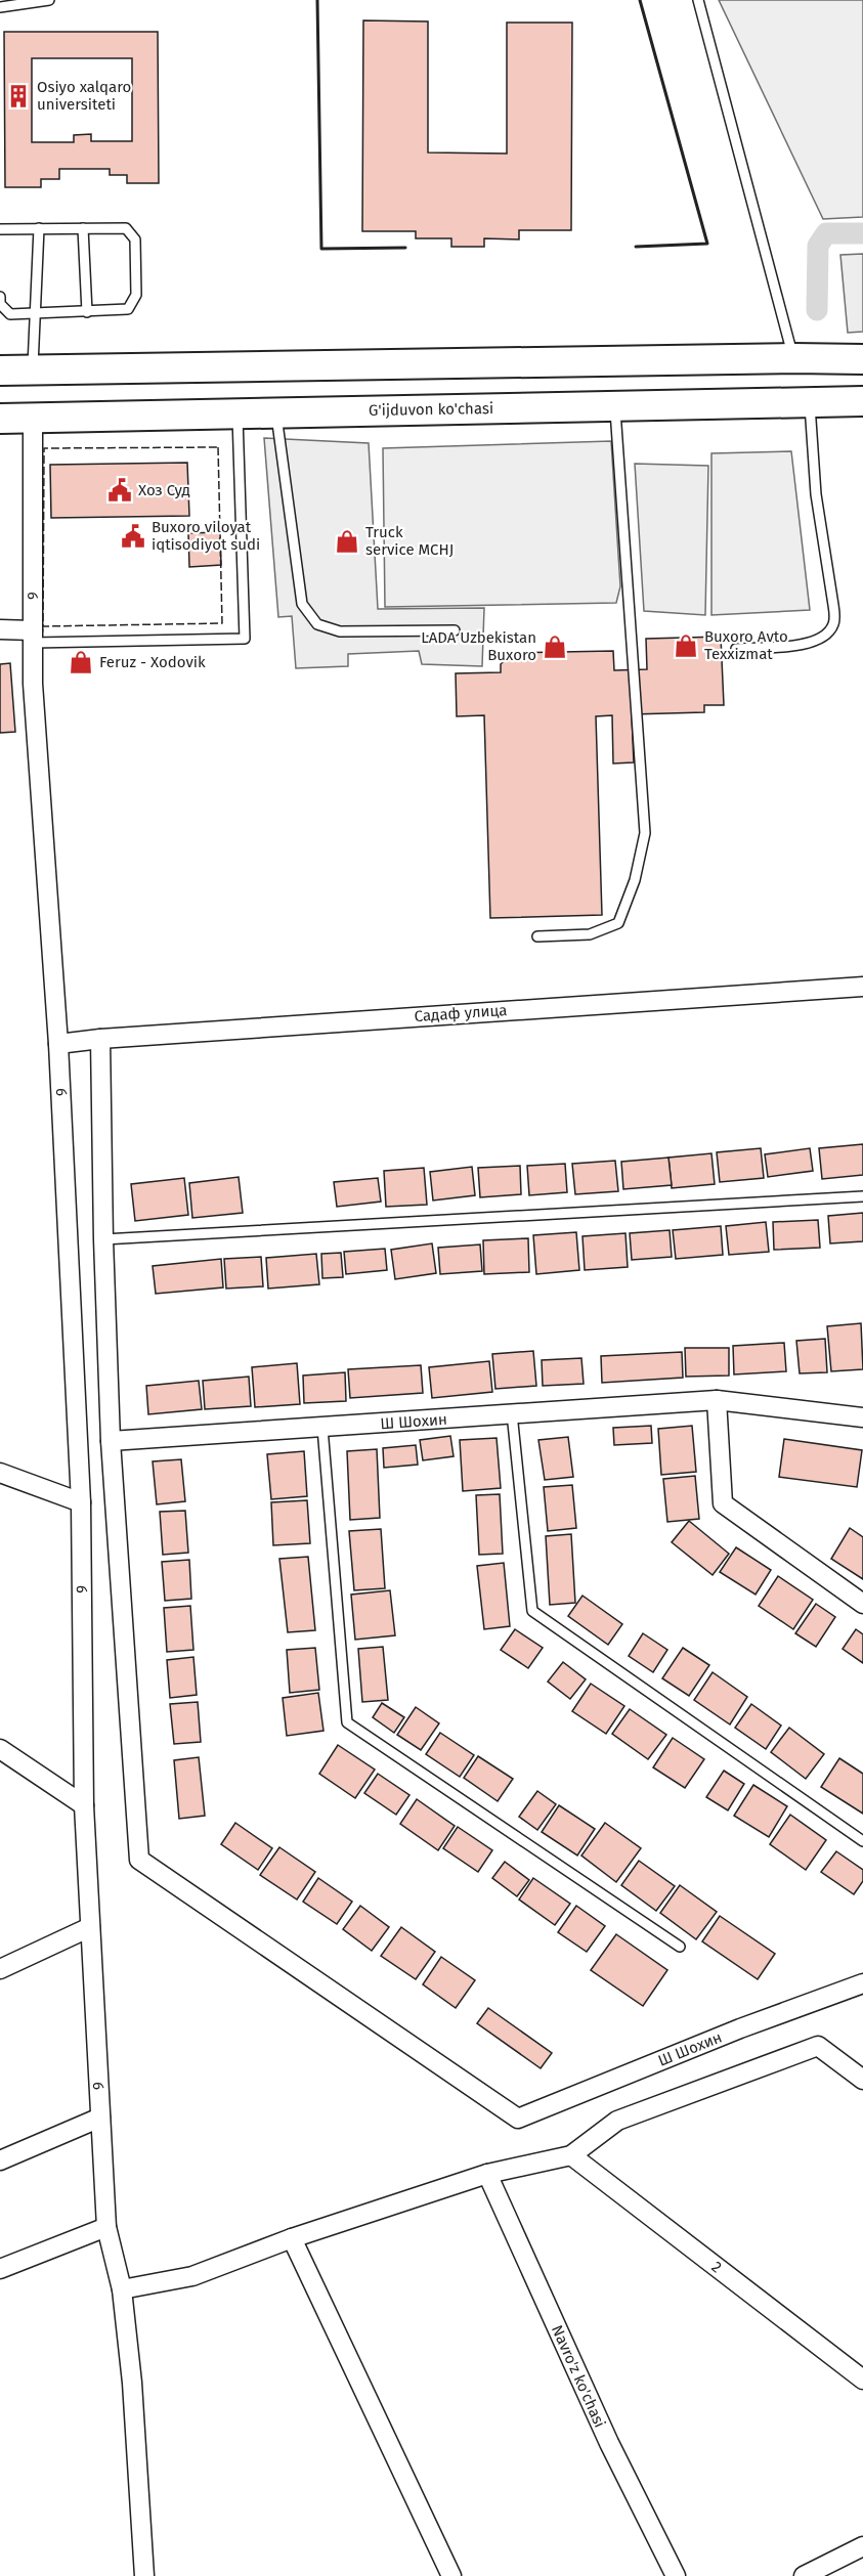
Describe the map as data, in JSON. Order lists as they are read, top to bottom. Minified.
{"streets":{"main road":["G'ijduvon ko'chasi"],"street":["9","Садаф улица","Ш Шохин","2","Navro'z ko'chasi"]},"crossings":[["G'ijduvon ko'chasi","9"],["9","Садаф улица"]],"places":{"building":["Osiyo xalqaro universiteti"],"public building":["Хоз Суд","Buxoro viloyat iqtisodiyot sudi"],"shop":["Truck service MCHJ","Buxoro Avto Texxizmat","LADA Uzbekistan Buxoro","Feruz - Xodovik"]}}
